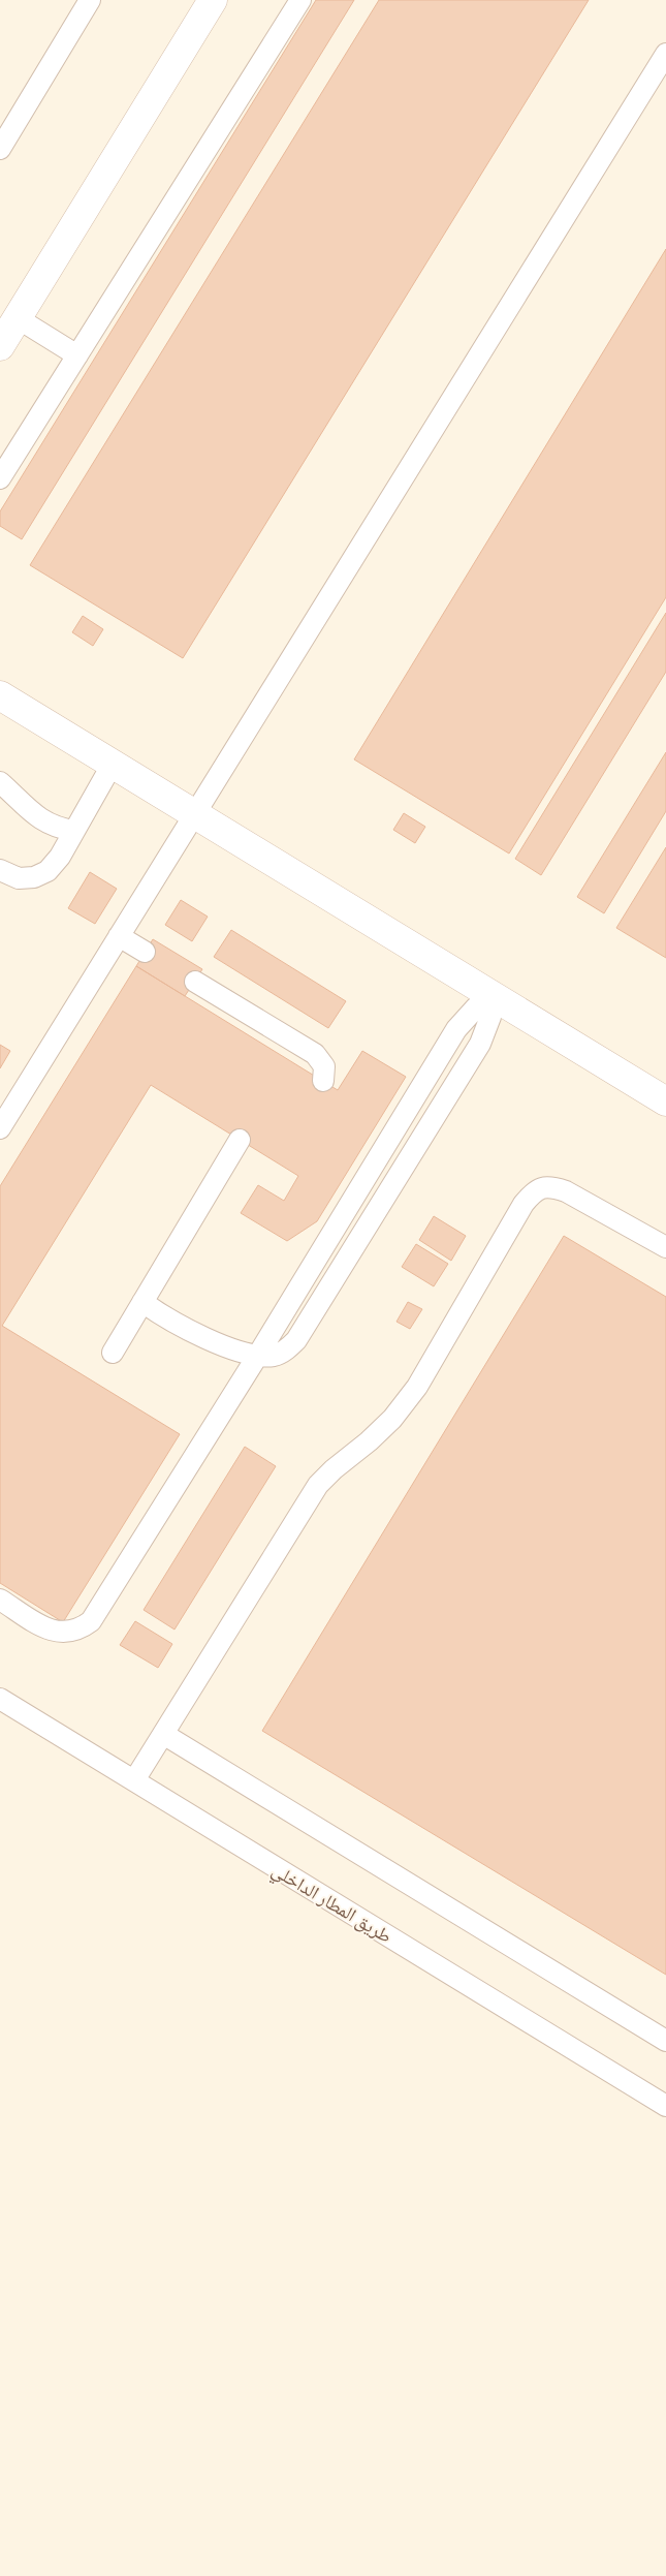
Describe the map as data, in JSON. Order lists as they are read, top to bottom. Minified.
{"streets":{"lane":["طريق المطار الداخلي"]}}
